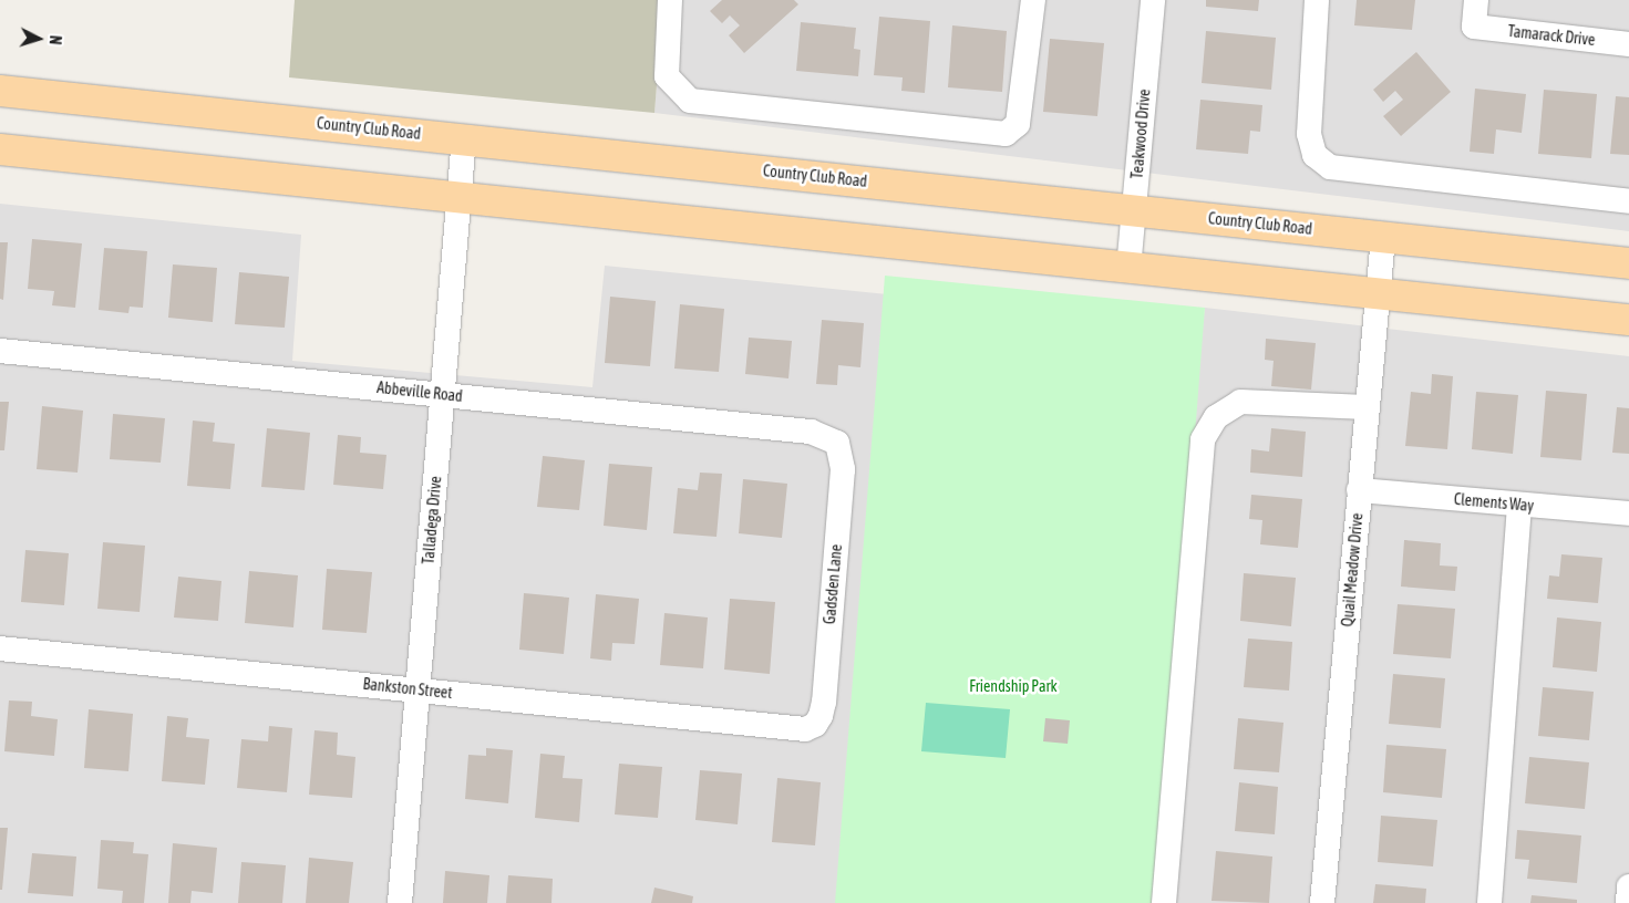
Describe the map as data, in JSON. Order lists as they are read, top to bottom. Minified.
{"streets":{"main road":["Country Club Road"],"street":["Tamarack Drive","Teakwood Drive","Abbeville Road","Clements Way","Talladega Drive","Quail Meadow Drive","Gadsden Lane","Bankston Street"]},"crossings":[["Country Club Road","Teakwood Drive"],["Country Club Road","Talladega Drive"],["Country Club Road","Quail Meadow Drive"],["Abbeville Road","Talladega Drive"],["Abbeville Road","Gadsden Lane"],["Clements Way","Quail Meadow Drive"],["Talladega Drive","Bankston Street"],["Gadsden Lane","Bankston Street"]],"parks":["Friendship Park"],"north":"right"}
